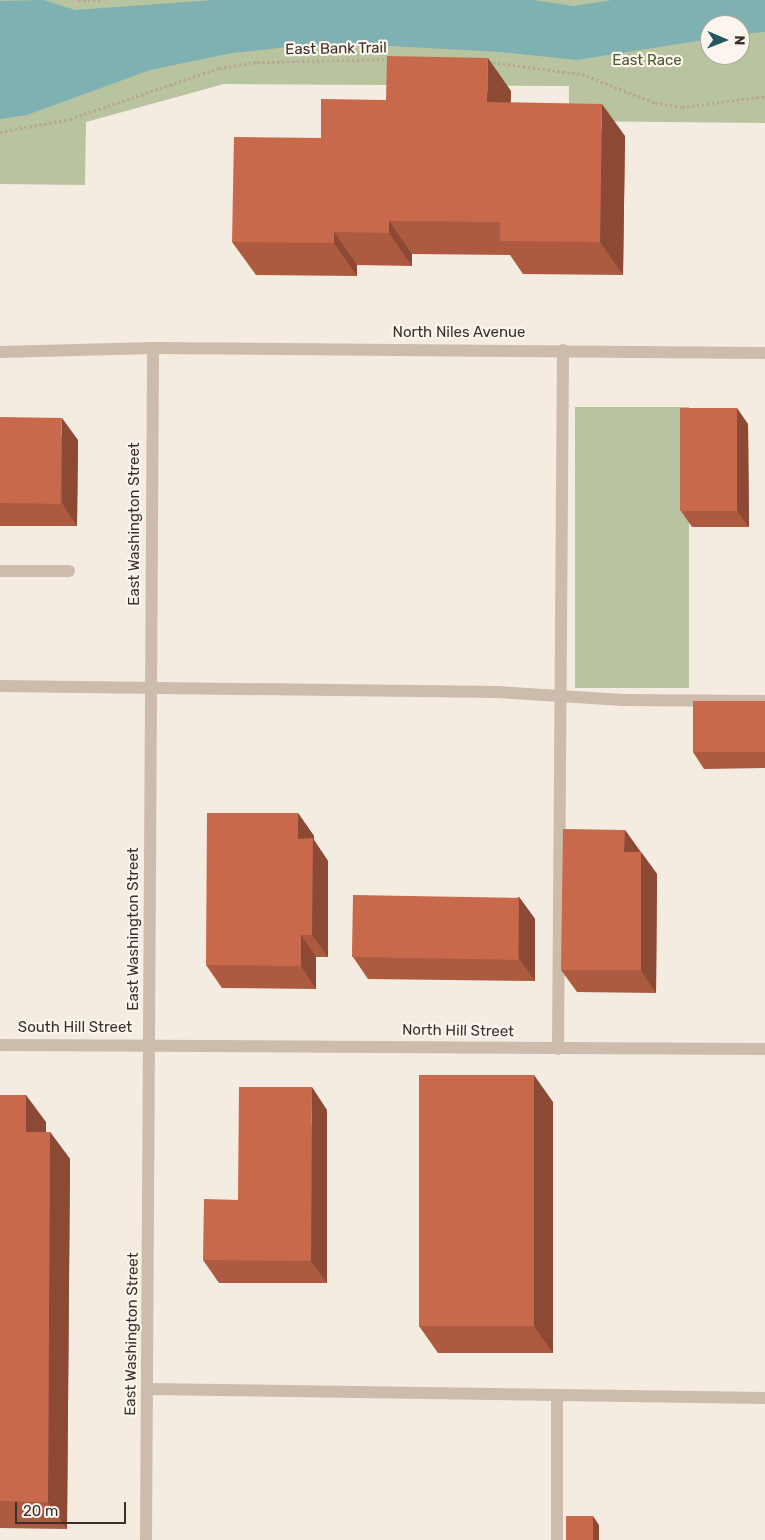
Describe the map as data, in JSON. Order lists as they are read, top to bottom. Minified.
{"streets":{"street":["North Niles Avenue","East Washington Street","South Hill Street","North Hill Street"],"path":["East Bank Trail"]},"crossings":[["North Niles Avenue","East Washington Street"],["East Washington Street","South Hill Street"],["East Washington Street","North Hill Street"],["South Hill Street","North Hill Street"]],"parks":["East Race"],"scale_bar":"20 m","north":"right"}
